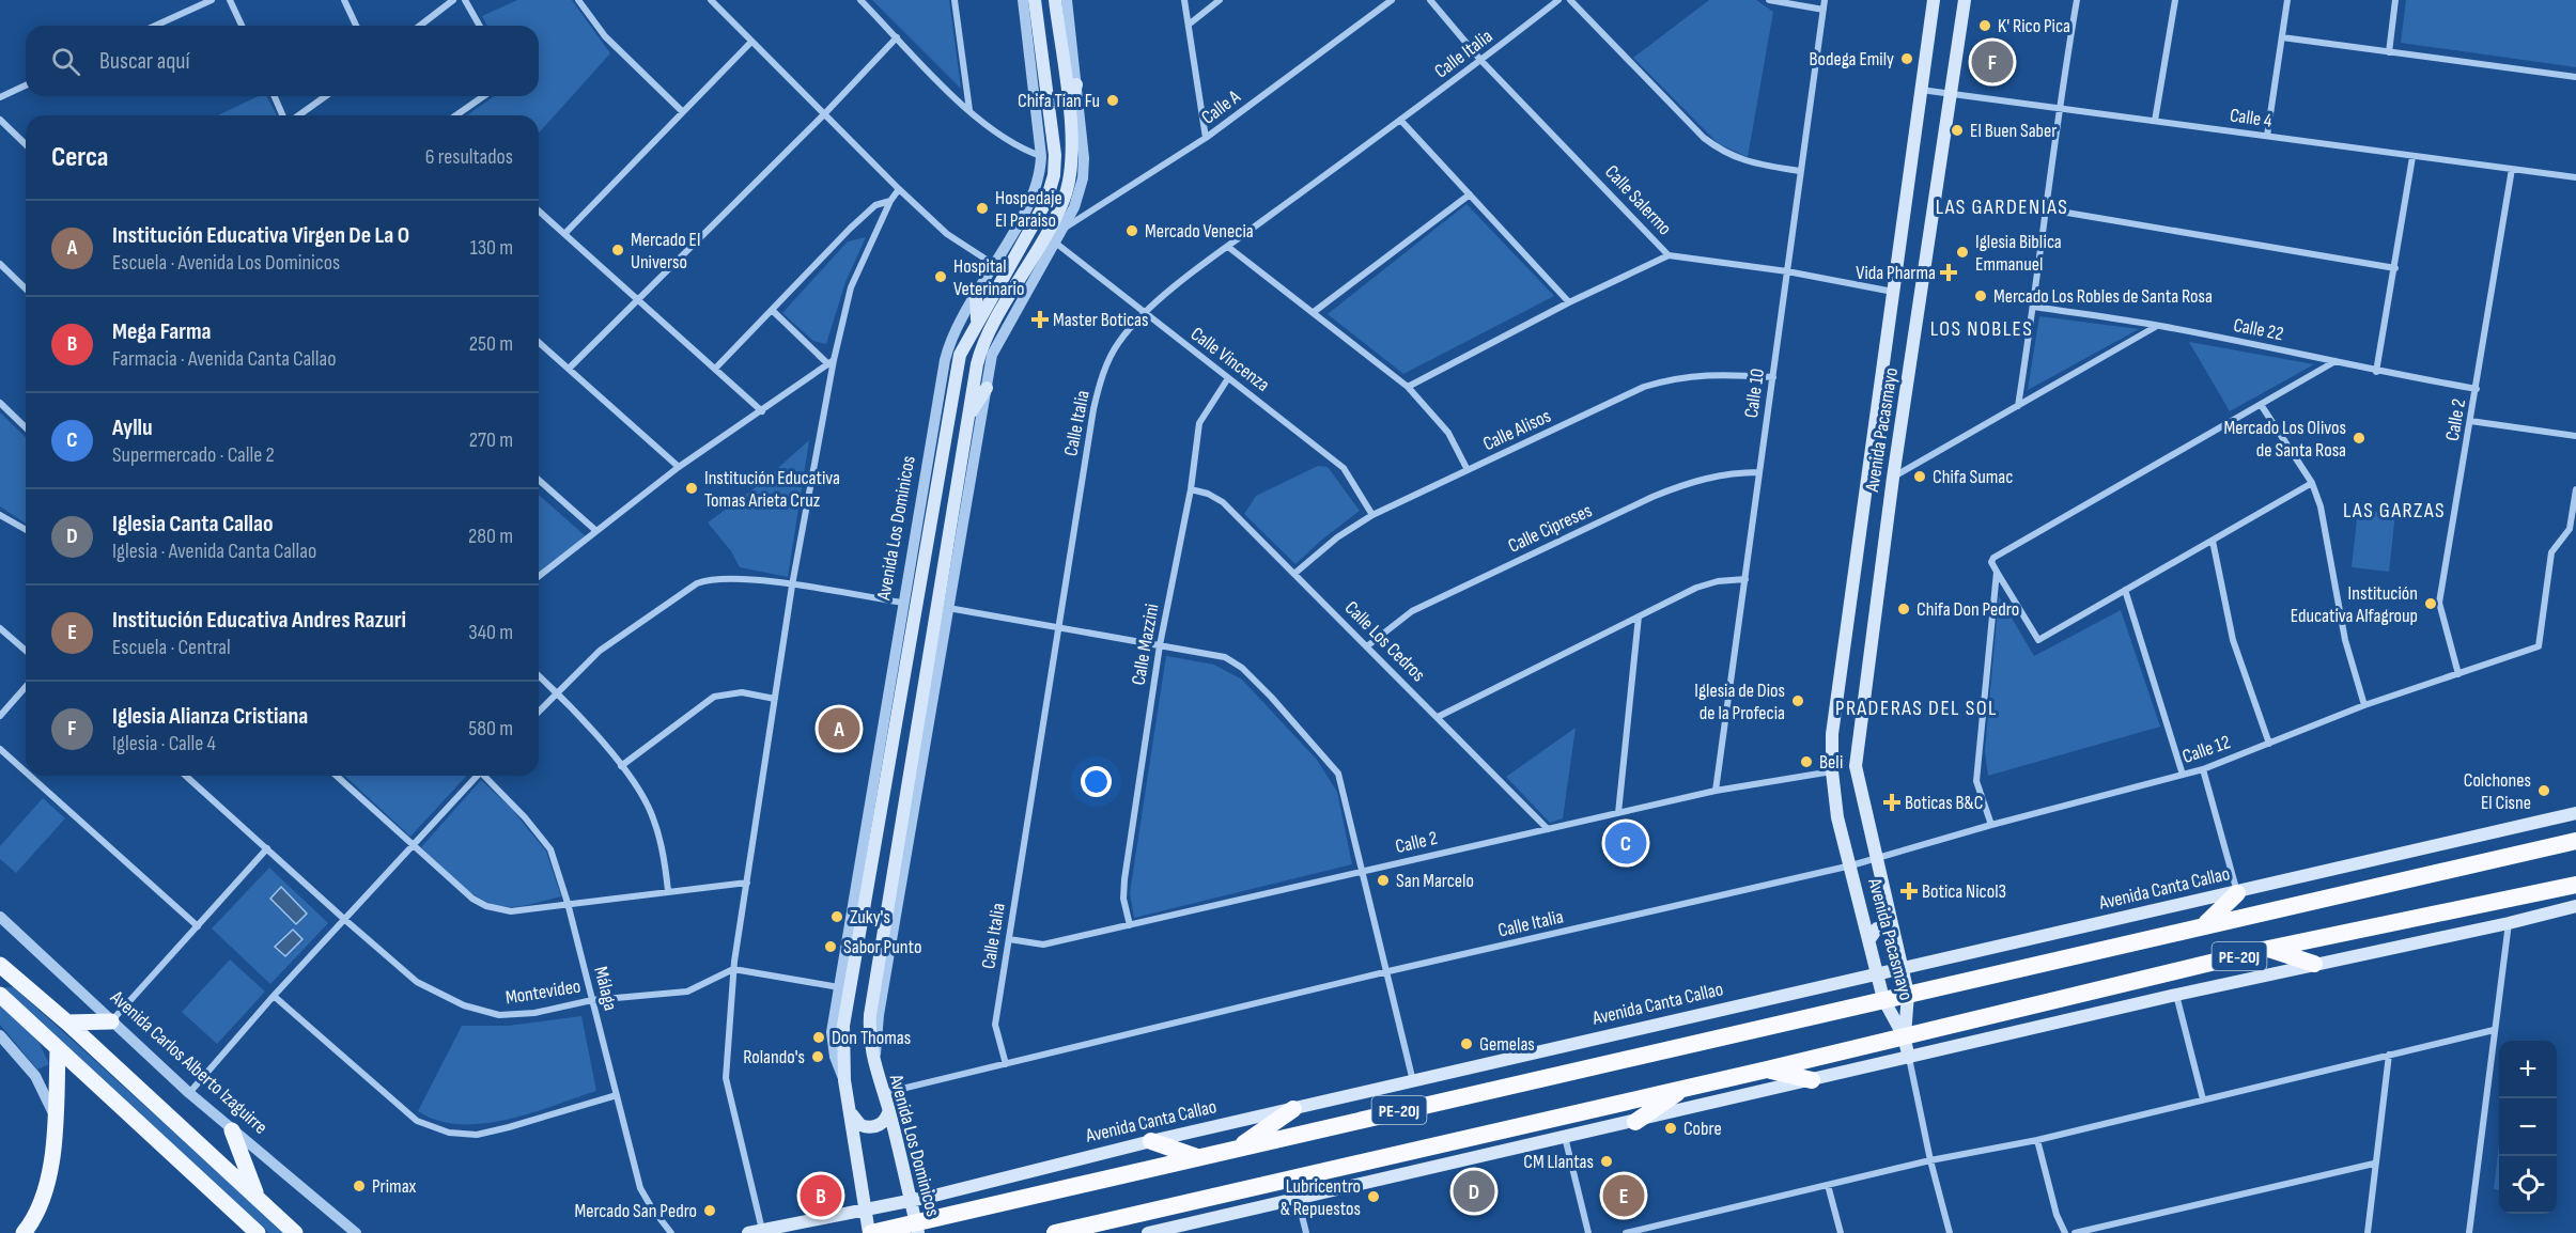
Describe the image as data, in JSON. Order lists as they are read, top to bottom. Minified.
{"streets":{"highway":["PE-20J"],"main road":["Avenida Pacasmayo","Avenida Los Dominicos","Avenida Canta Callao"],"street":["Calle Italia","Calle A","Calle 4","Calle Salermo","Calle 22","Calle Vincenza","Calle 10","Calle 2","Calle Alisos","Calle Cipreses","Calle Los Cedros","Calle Mazzini","Calle 12","Málaga","Montevideo","Avenida Carlos Alberto Izaguirre"]},"crossings":[["Calle Italia","Calle Salermo"],["Calle Italia","Calle Vincenza"],["Calle Italia","Calle 2"],["Calle Italia","Avenida Pacasmayo"],["Calle Italia","Avenida Los Dominicos"],["Calle Italia","Calle 12"],["Calle A","Avenida Los Dominicos"],["Calle 4","Calle 2"],["Calle 4","Avenida Pacasmayo"],["Calle Salermo","Calle 10"],["Calle Salermo","Avenida Pacasmayo"],["Calle 22","Calle 2"],["Calle Vincenza","Calle Alisos"],["Calle Vincenza","Avenida Los Dominicos"],["Calle Vincenza","Calle Mazzini"],["Calle 10","Calle 2"],["Calle 10","Calle Alisos"],["Calle 10","Calle Cipreses"],["Calle 2","Avenida Pacasmayo"],["Calle 2","Calle Los Cedros"],["Calle 2","Calle Mazzini"],["Calle 2","Calle 12"],["Calle Alisos","Calle Los Cedros"],["Avenida Pacasmayo","Calle 12"],["Avenida Pacasmayo","Avenida Canta Callao"],["Avenida Pacasmayo","PE-20J"],["Avenida Los Dominicos","Avenida Canta Callao"],["Avenida Los Dominicos","PE-20J"],["Calle Cipreses","Calle Los Cedros"],["Calle Los Cedros","Calle Mazzini"],["Málaga","Montevideo"]],"districts":["LAS GARDENIAS","LOS NOBLES","LAS GARZAS","PRADERAS DEL SOL"],"places":{"other":["K' Rico Pica","Bodega Emily","Chifa Tian Fu","El Buen Saber","Hospedaje El Paraiso","Mercado Venecia","Mercado El Universo","Iglesia Biblica Emmanuel","Hospital Veterinario","Mercado Los Robles de Santa Rosa","Mercado Los Olivos de Santa Rosa","Chifa Sumac","Institución Educativa Tomas Arieta Cruz","Institución Educativa Alfagroup","Chifa Don Pedro","Iglesia de Dios de la Profecia","Beli","Colchones El Cisne","San Marcelo","Zuky's","Sabor Punto","Don Thomas","Gemelas","Rolando's","Cobre","CM Llantas","Primax","Lubricentro & Repuestos","Mercado San Pedro"],"health":["Vida Pharma","Master Boticas","Boticas B&C","Botica Nicol3"]},"page":{"search":"Buscar aquí","pins":["F","A","C","D","B","E"],"heading":["Cerca","6 resultados"],"list":[{"mark":"A","name":"Institución Educativa Virgen De La O","note":"Escuela · Avenida Los Dominicos","value":"130 m"},{"mark":"B","name":"Mega Farma","note":"Farmacia · Avenida Canta Callao","value":"250 m"},{"mark":"C","name":"Ayllu","note":"Supermercado · Calle 2","value":"270 m"},{"mark":"D","name":"Iglesia Canta Callao","note":"Iglesia · Avenida Canta Callao","value":"280 m"},{"mark":"E","name":"Institución Educativa Andres Razuri","note":"Escuela · Central","value":"340 m"},{"mark":"F","name":"Iglesia Alianza Cristiana","note":"Iglesia · Calle 4","value":"580 m"}],"map_buttons":["+","−"]}}
